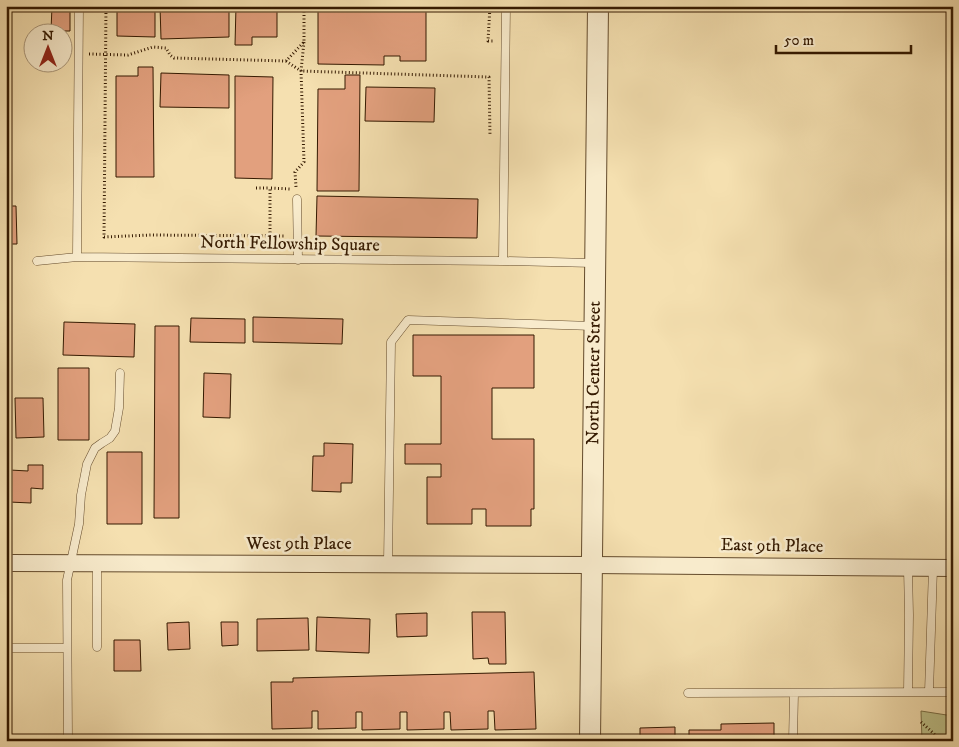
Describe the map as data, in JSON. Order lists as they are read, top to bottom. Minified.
{"streets":{"street":["North Center Street","West 9th Place","East 9th Place"],"lane":["North Fellowship Square"]},"crossings":[["North Fellowship Square","North Center Street"],["North Center Street","West 9th Place"],["North Center Street","East 9th Place"],["West 9th Place","East 9th Place"]],"scale_bar":"50 m","north":"top"}
